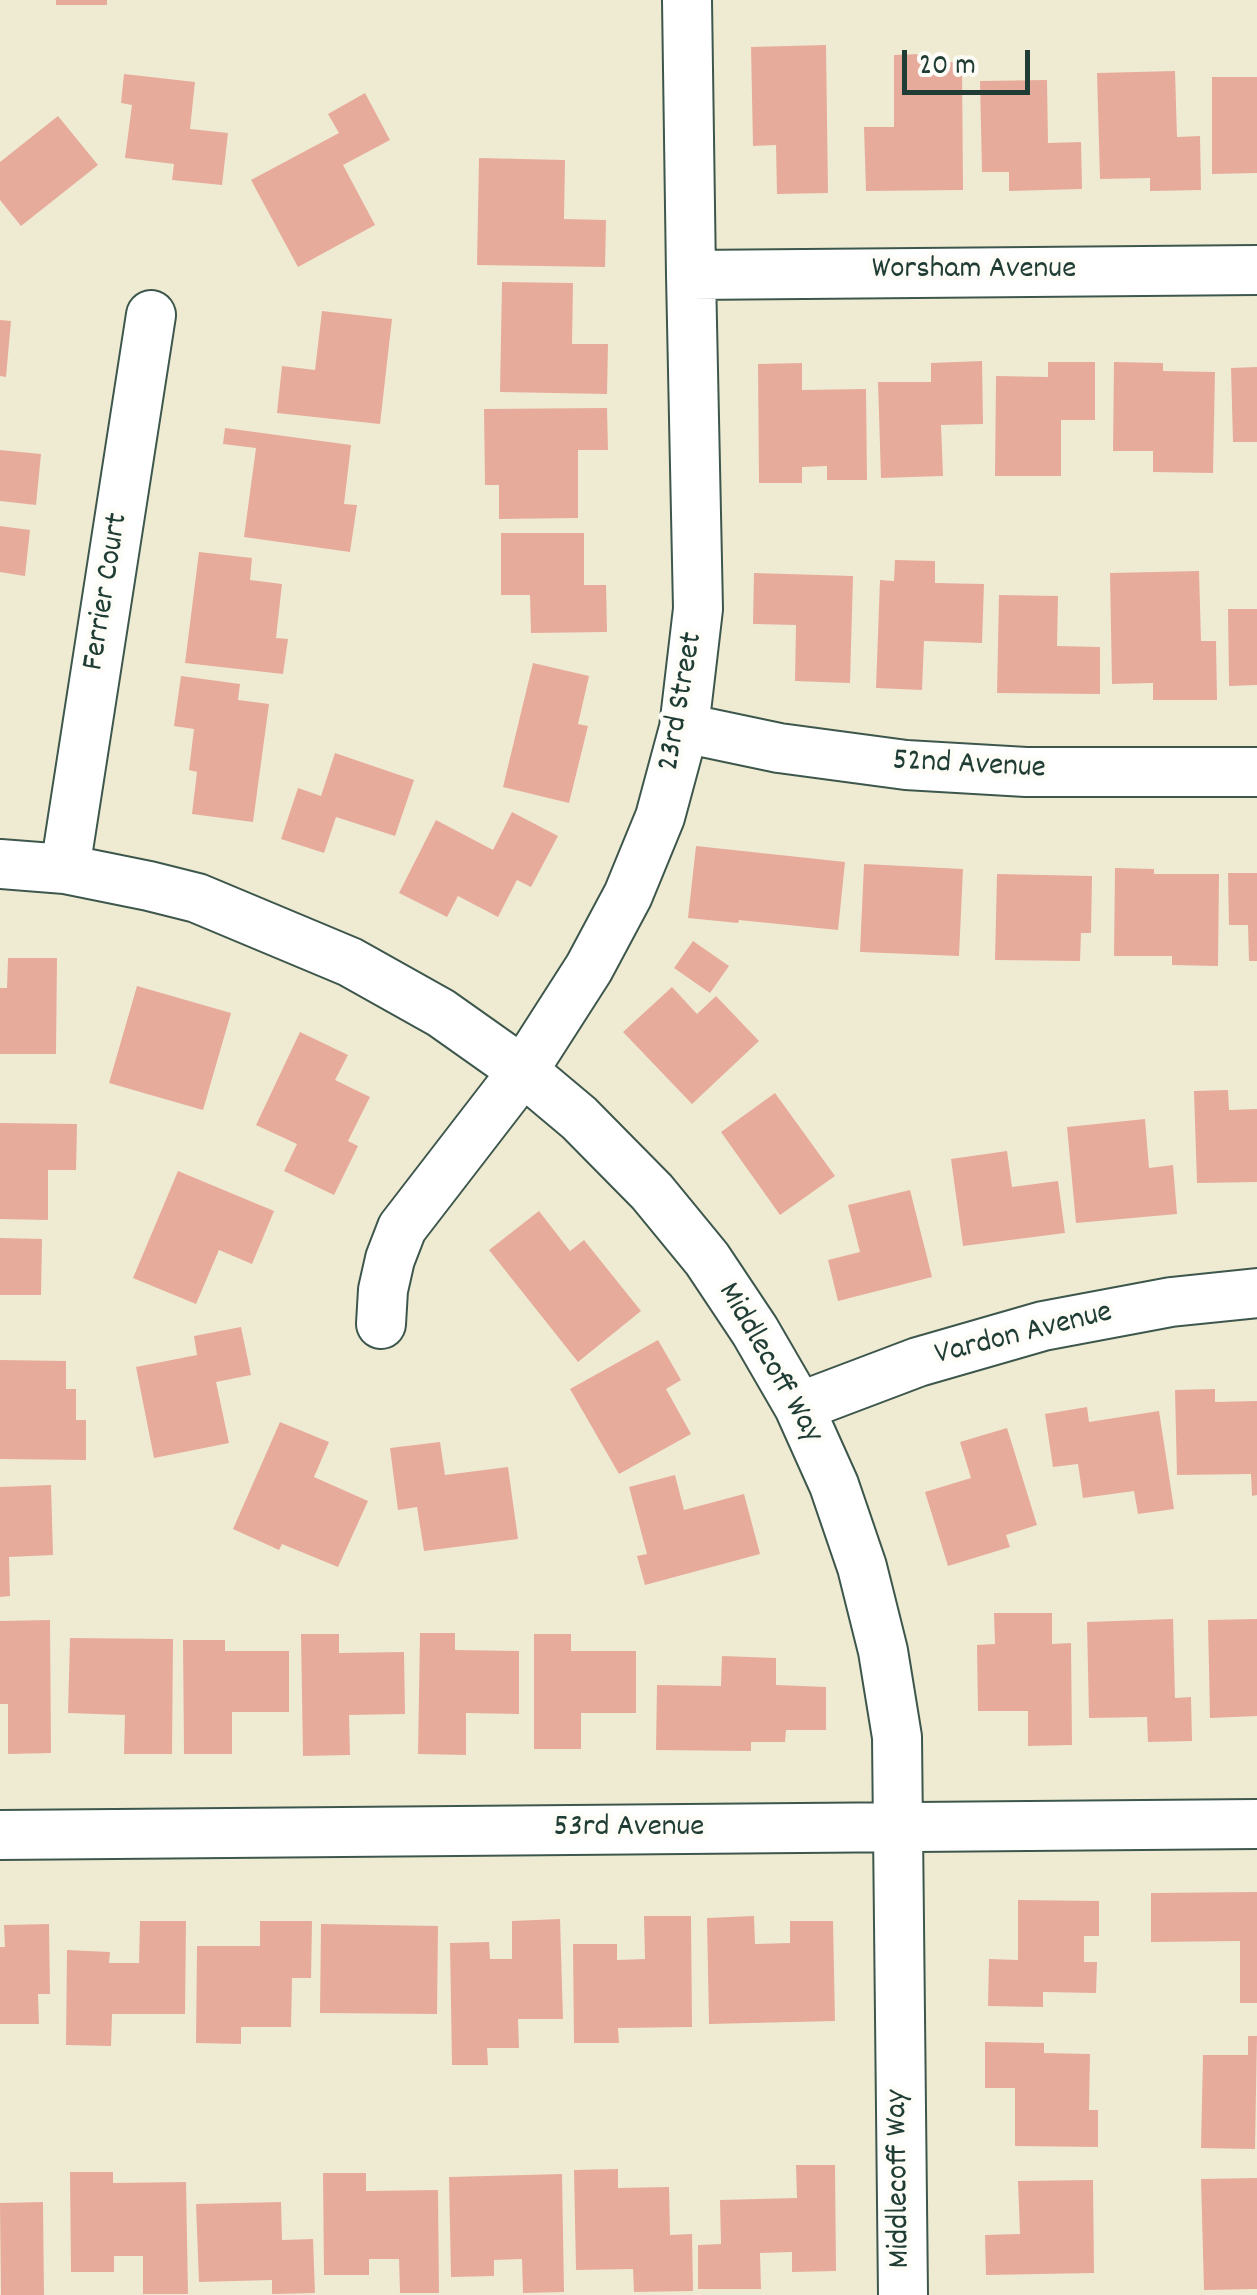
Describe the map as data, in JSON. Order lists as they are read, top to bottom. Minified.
{"streets":{"street":["Worsham Avenue","Ferrier Court","23rd Street","52nd Avenue","Vardon Avenue","Middlecoff Way","53rd Avenue"]},"crossings":[["Worsham Avenue","23rd Street"],["Ferrier Court","Middlecoff Way"],["23rd Street","52nd Avenue"],["23rd Street","Middlecoff Way"],["Vardon Avenue","Middlecoff Way"],["Middlecoff Way","53rd Avenue"]],"scale_bar":"20 m"}
